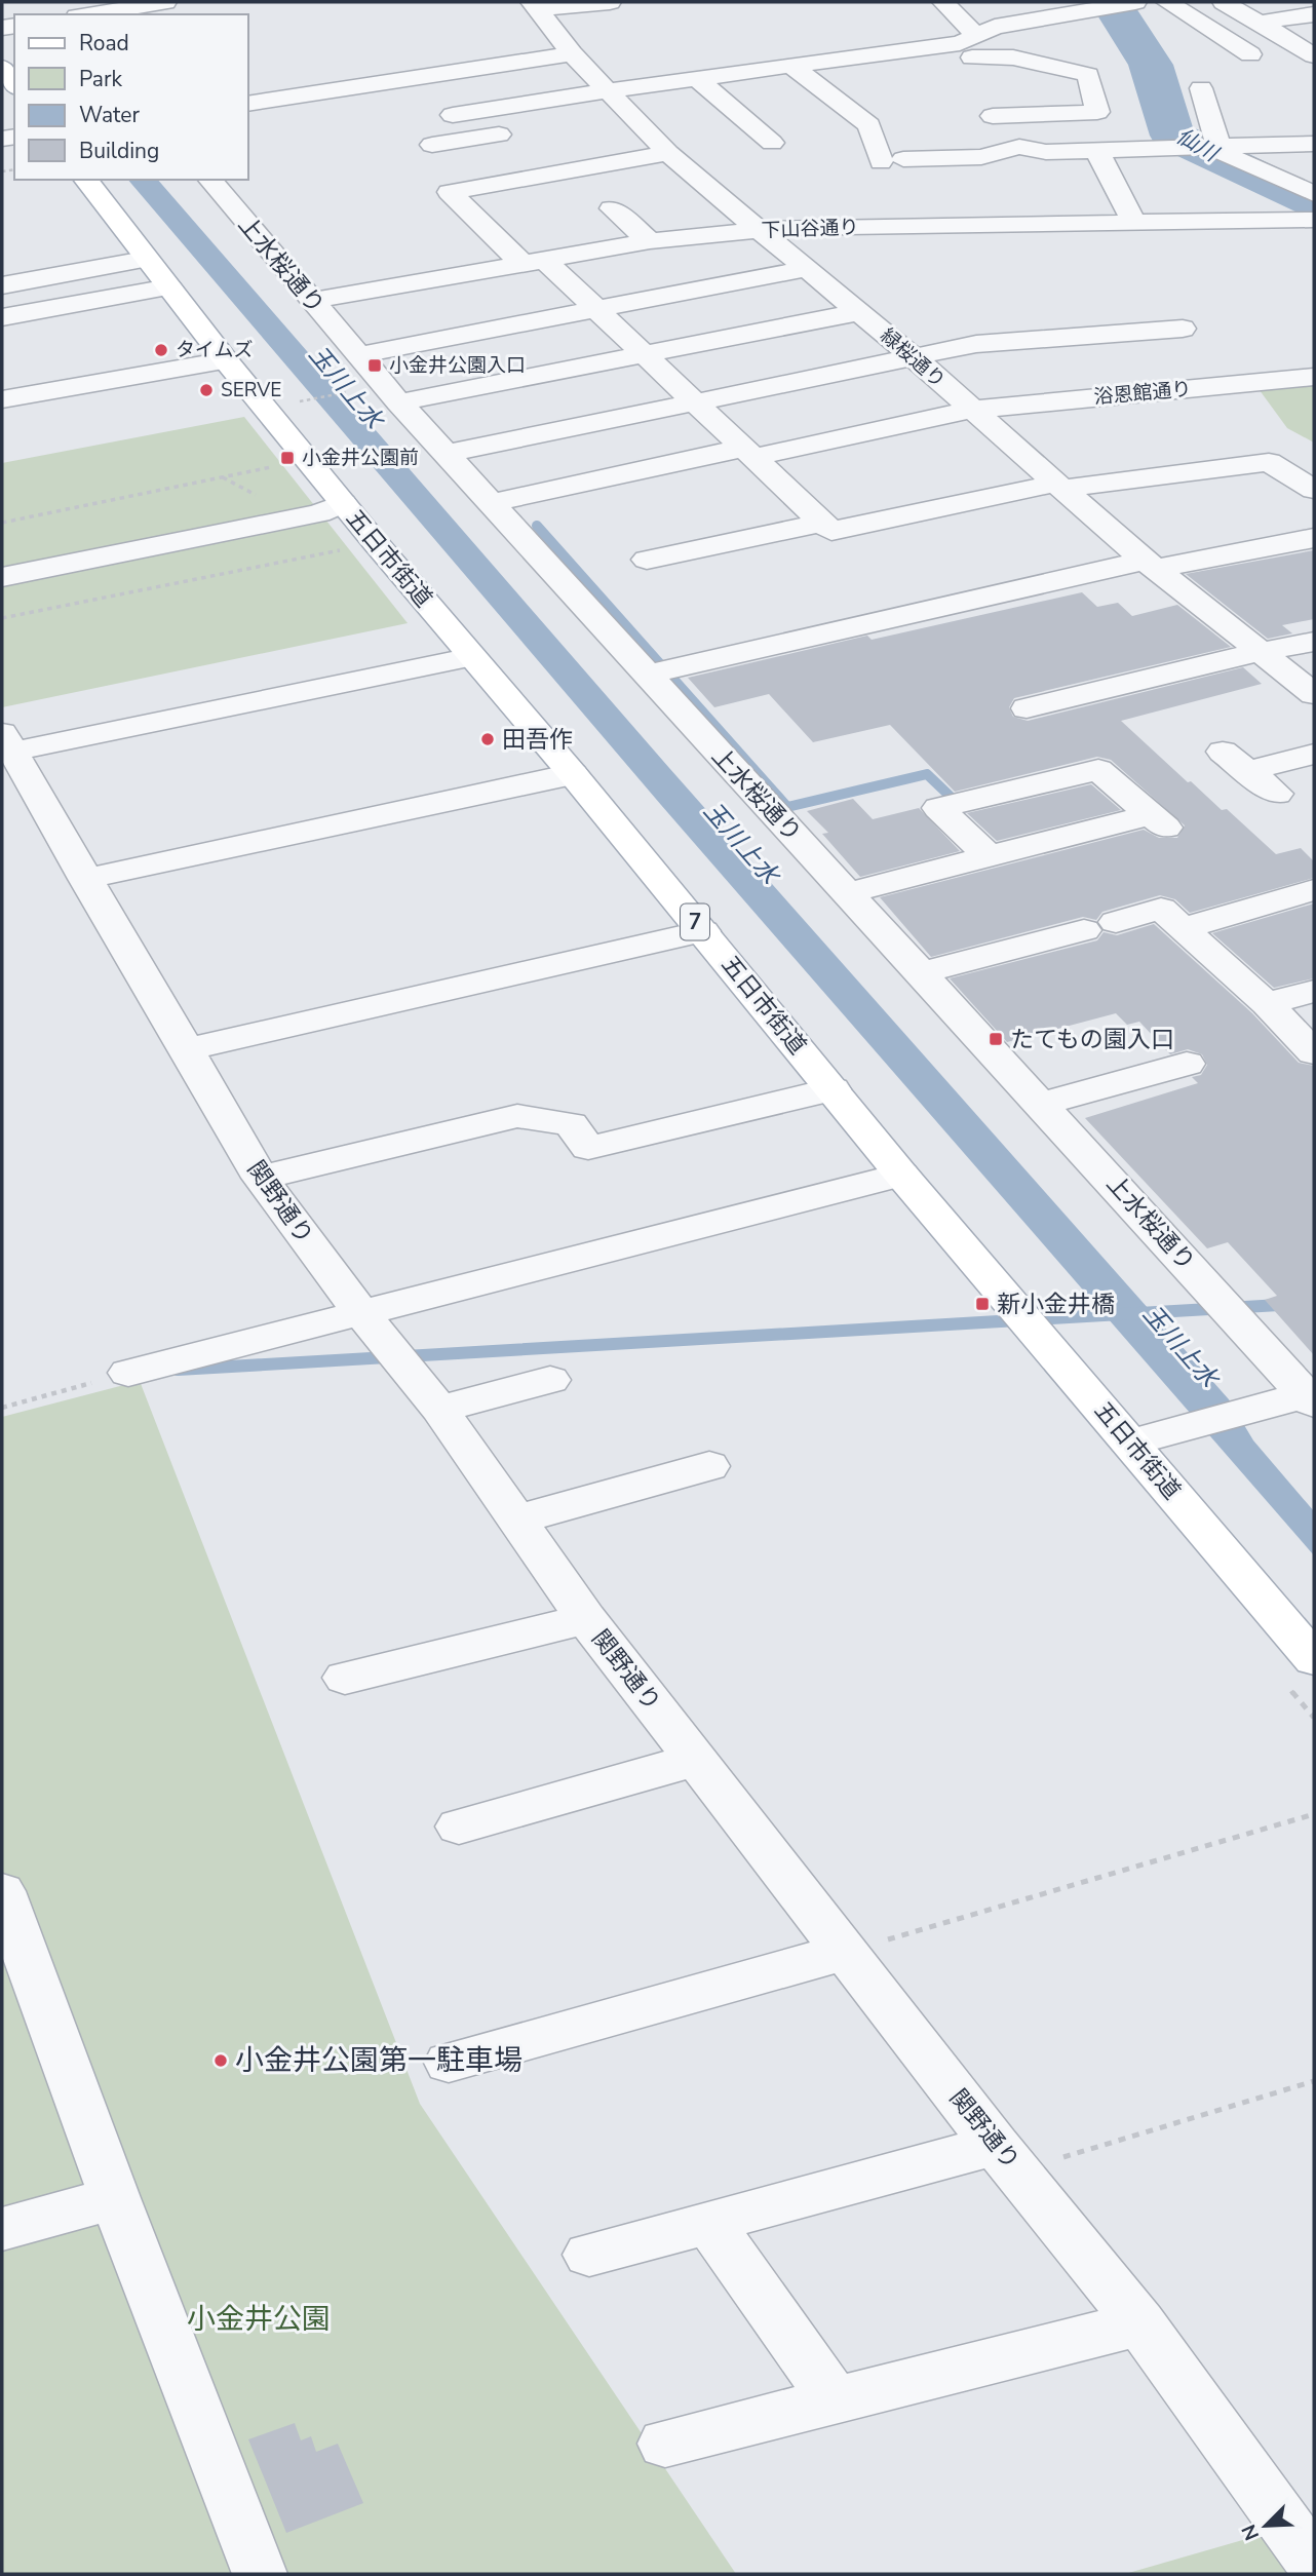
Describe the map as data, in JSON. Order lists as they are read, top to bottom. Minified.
{"streets":{"main road":["五日市街道","7"],"street":["下山谷通り","上水桜通り","緑桜通り","浴恩館通り","関野通り"]},"crossings":[["下山谷通り","上水桜通り"],["下山谷通り","緑桜通り"],["上水桜通り","浴恩館通り"],["緑桜通り","浴恩館通り"]],"water":["仙川","玉川上水"],"parks":["小金井公園"],"places":{"other":["タイムズ","SERVE","田吾作","小金井公園第一駐車場"],"transit":["小金井公園入口","小金井公園前","たてもの園入口","新小金井橋"]},"legend":["Road","Park","Water","Building"],"north":"bottom left"}
